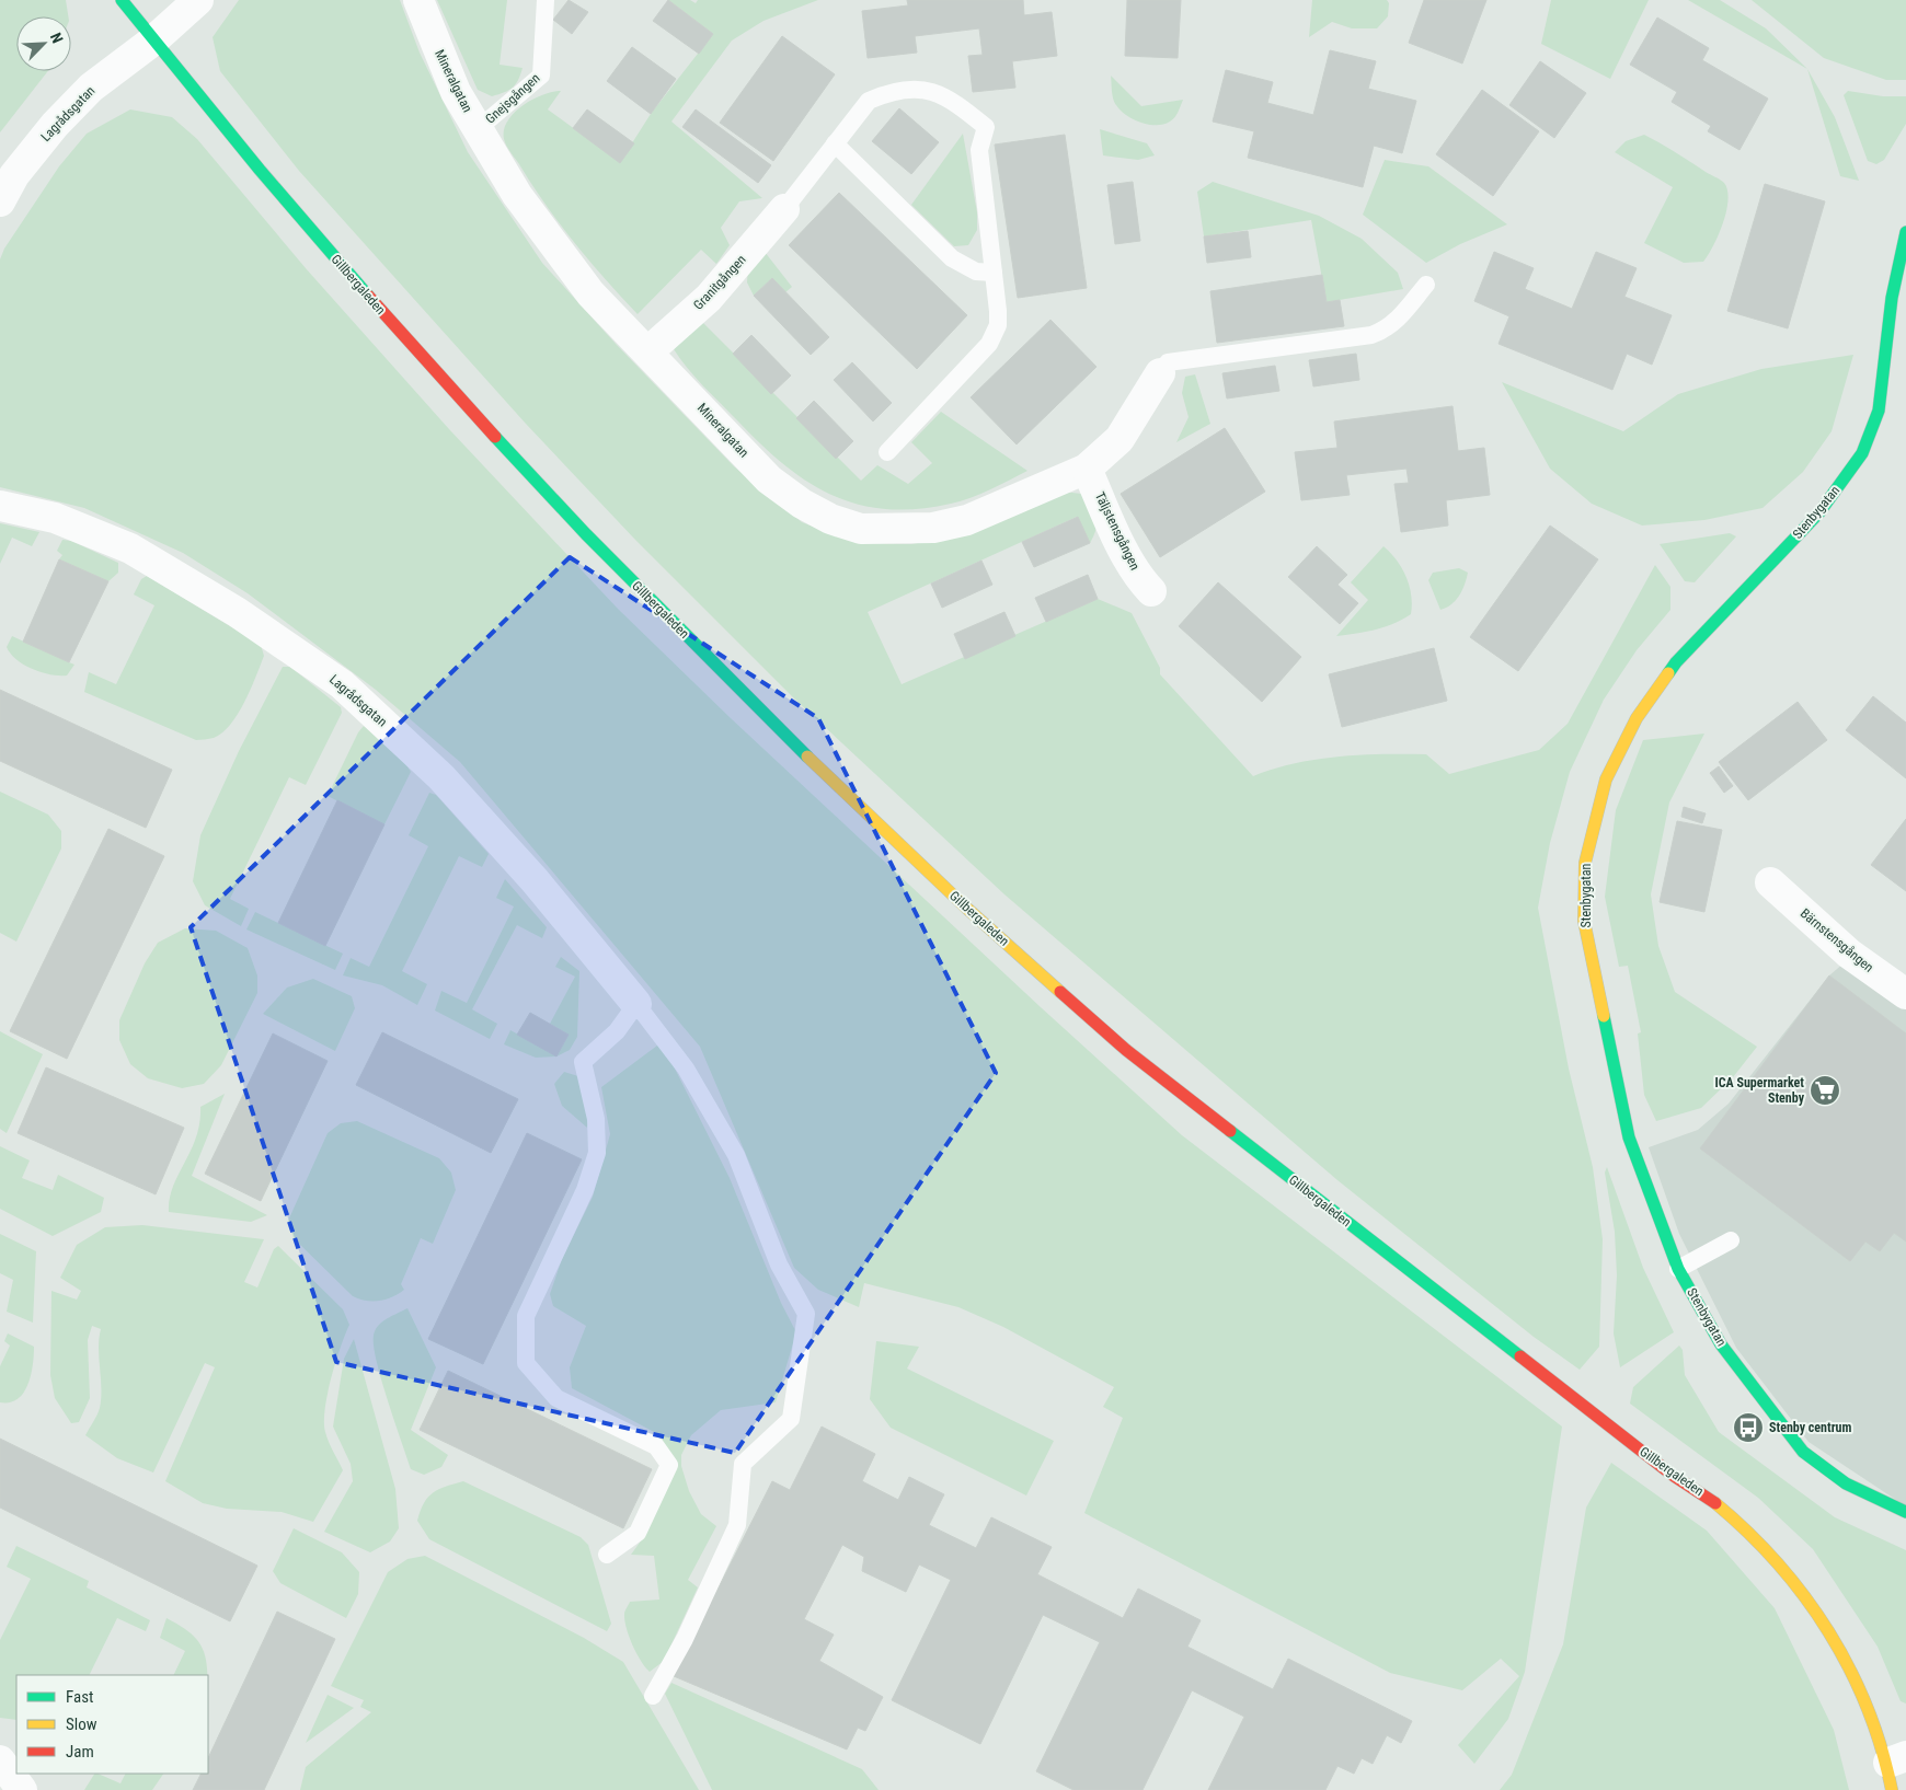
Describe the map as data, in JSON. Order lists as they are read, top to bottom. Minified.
{"streets":{"main road":["Gillbergaleden","Stenbygatan"],"street":["Mineralgatan","Lagrådsgatan","Granitgången","Täljstensgången","Bärnstensgången"],"lane":["Gnejsgången"]},"crossings":[["Mineralgatan","Gnejsgången"],["Mineralgatan","Granitgången"],["Mineralgatan","Täljstensgången"],["Lagrådsgatan","Gillbergaleden"]],"places":{"supermarket":["ICA Supermarket Stenby"],"bus stop":["Stenby centrum"]},"legend":["Fast","Slow","Jam"],"north":"top right"}
